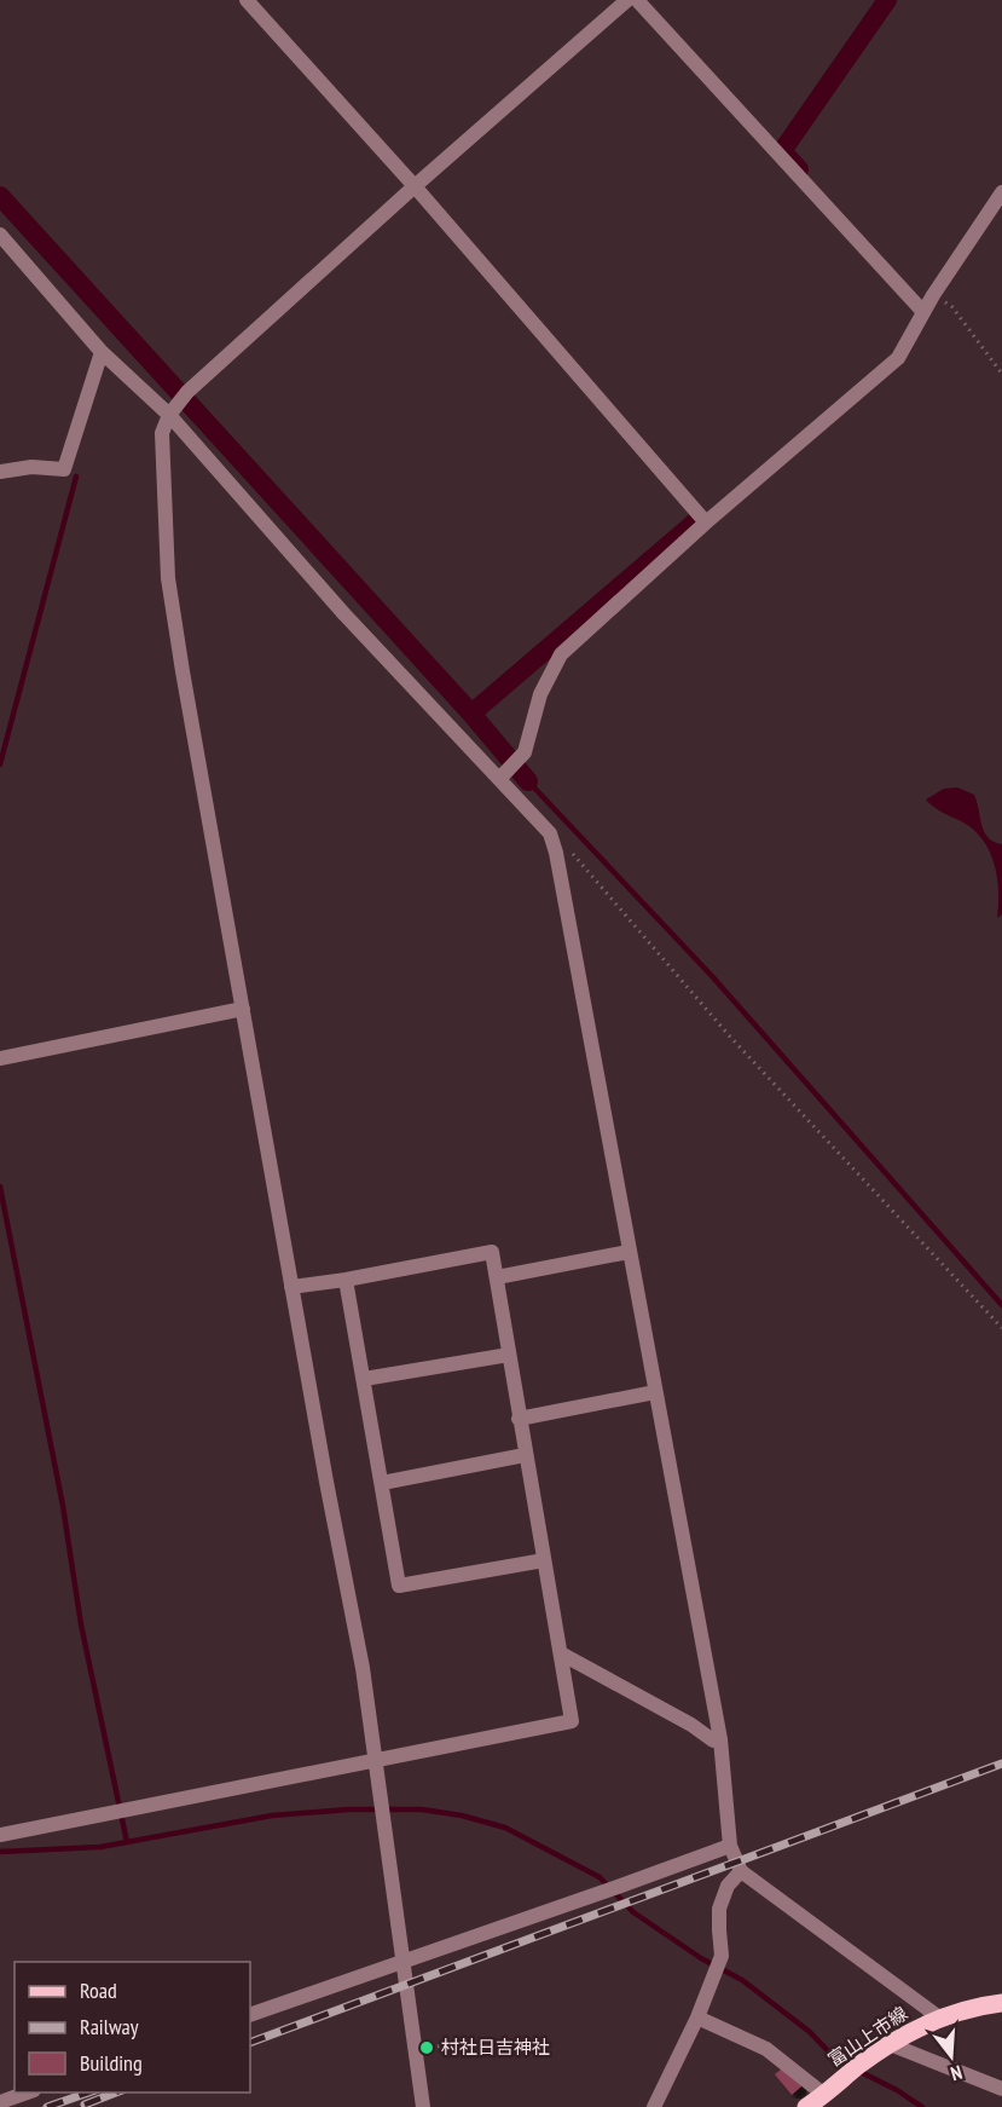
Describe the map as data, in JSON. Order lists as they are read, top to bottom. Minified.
{"streets":{"main road":["富山上市線"]},"places":["村社日吉神社"],"legend":["Road","Railway","Building"],"north":"bottom"}
